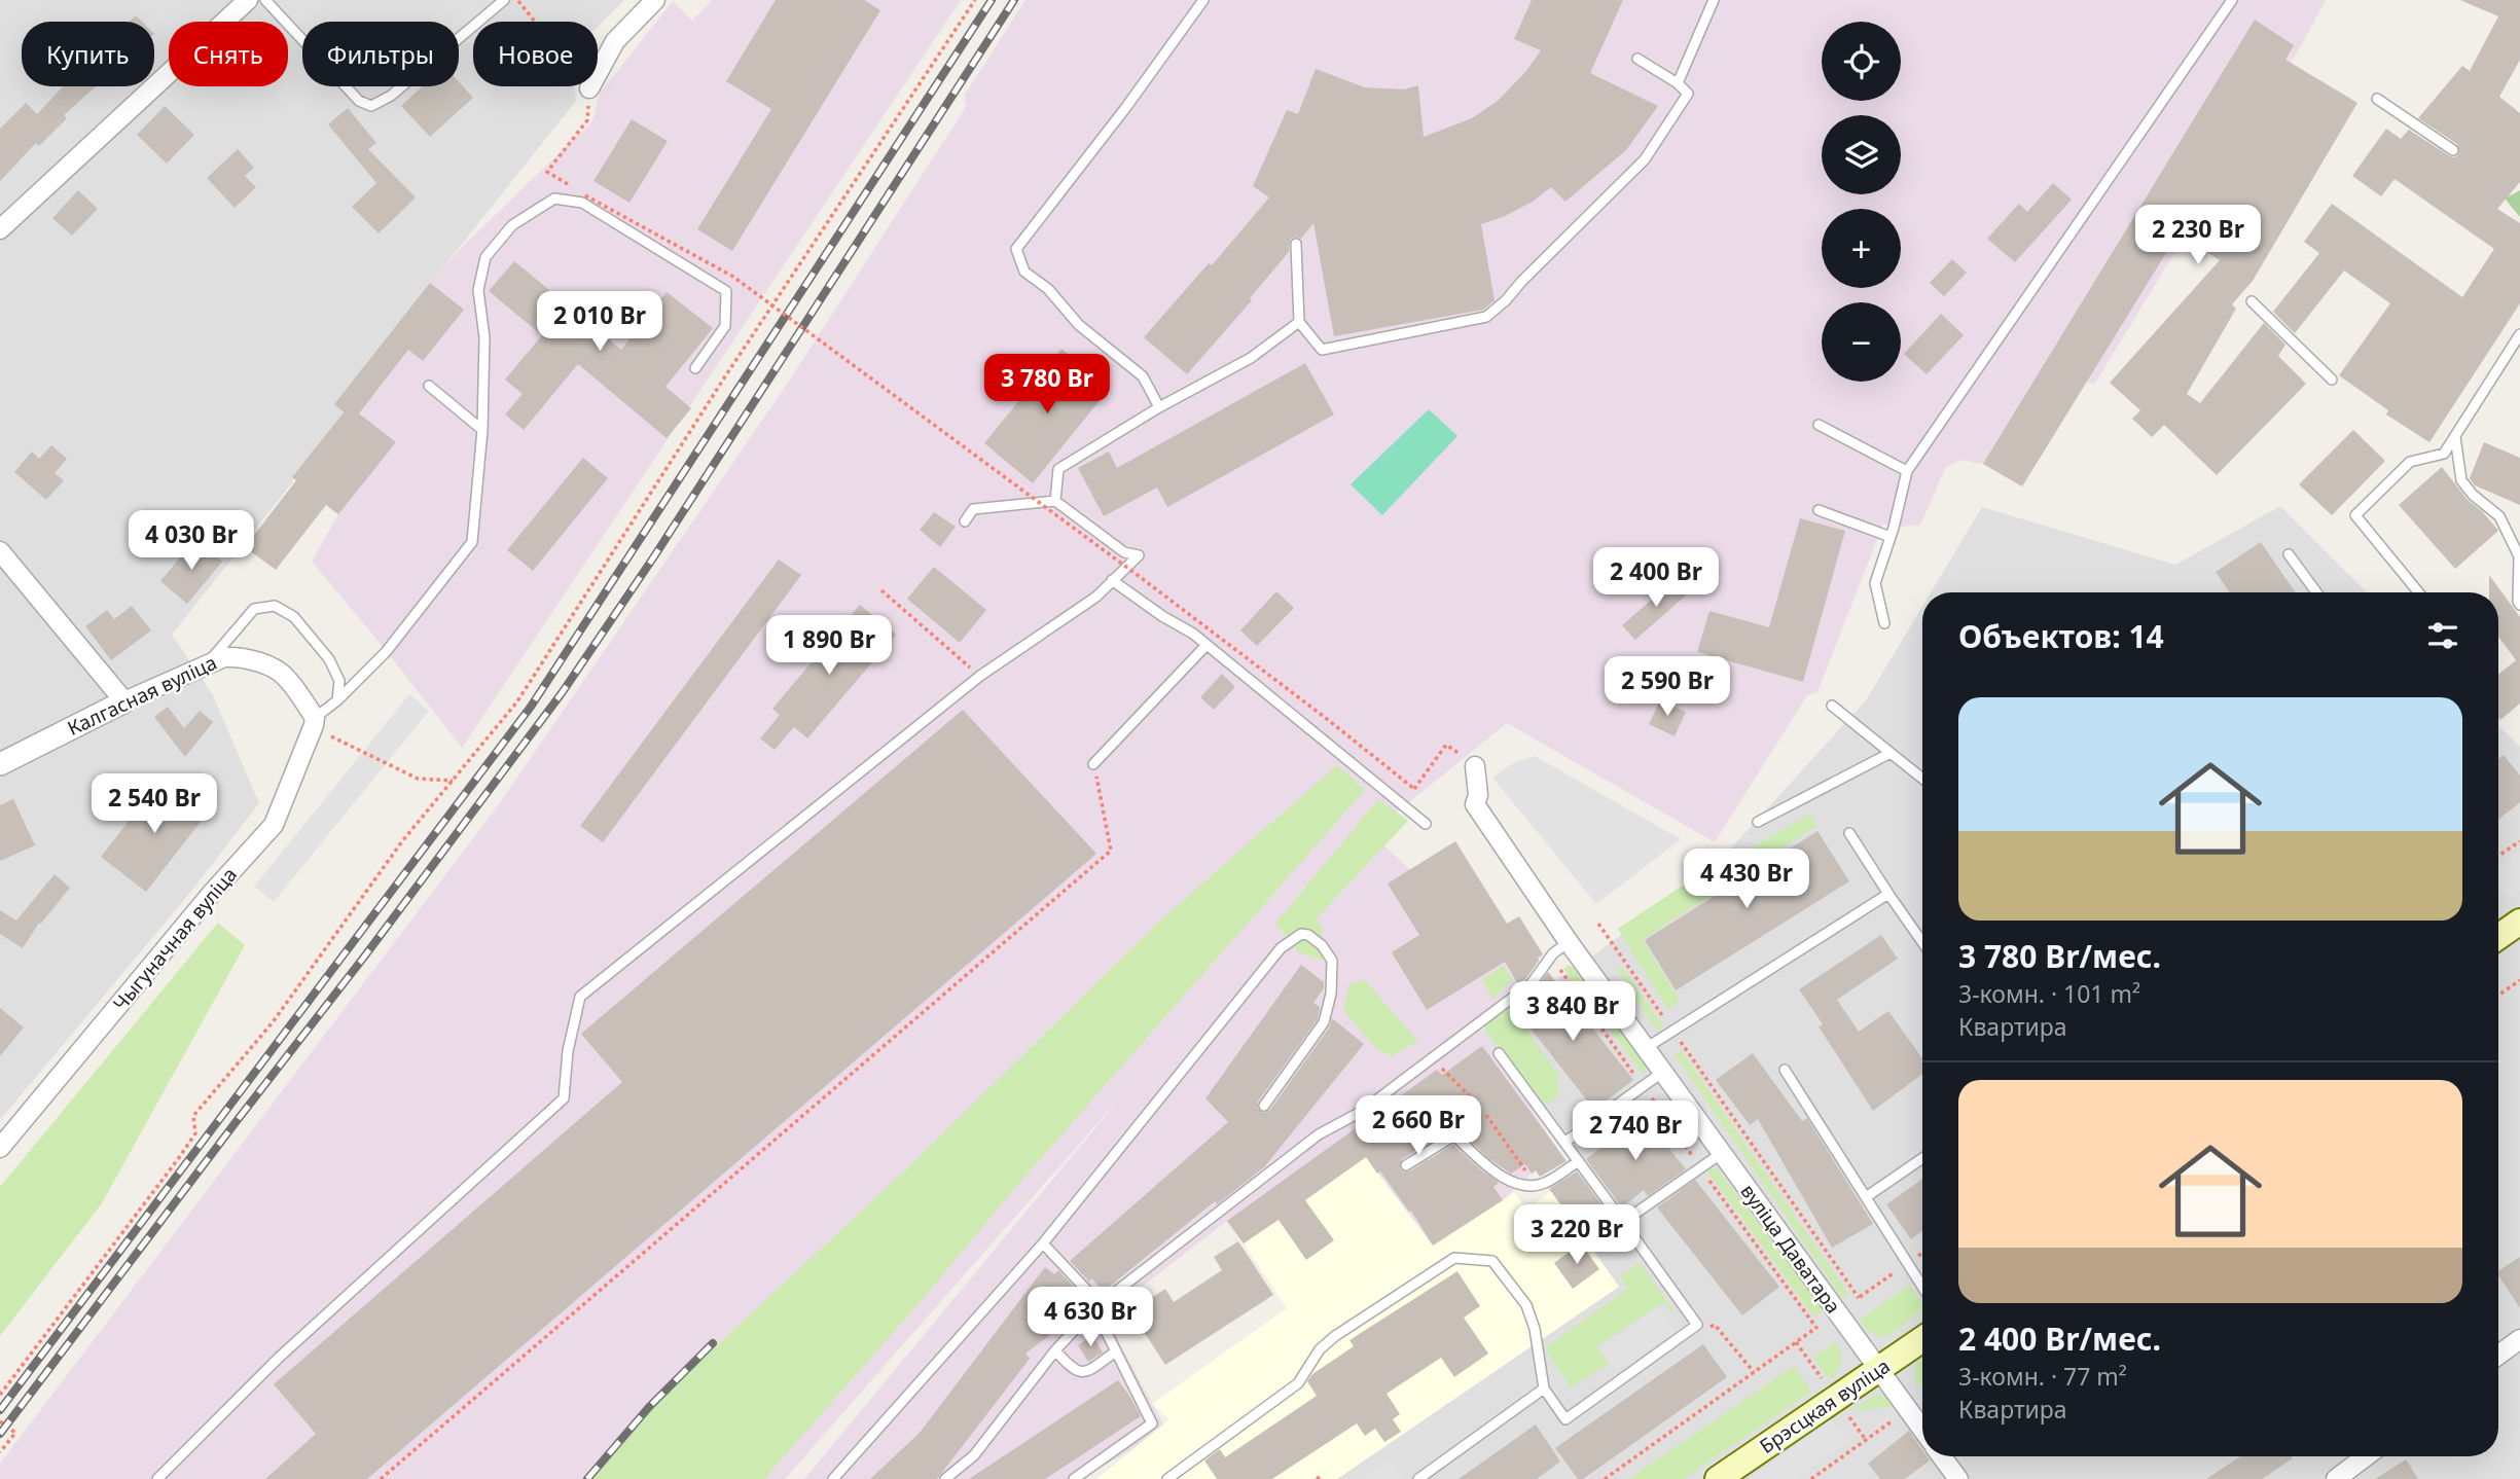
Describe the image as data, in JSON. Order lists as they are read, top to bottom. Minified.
{"streets":{"main road":["Брэсцкая вуліца"],"street":["Калгасная вуліца","Чыгуначная вуліца","вуліца Даватара"]},"crossings":[["Калгасная вуліца","Чыгуначная вуліца"],["вуліца Даватара","Брэсцкая вуліца"]],"page":{"map_buttons":["+","−"],"chip":["Купить","Снять","Фильтры","Новое"],"price":["2 230 Br","2 010 Br","3 780 Br","4 030 Br","2 400 Br","1 890 Br","2 590 Br","2 540 Br","4 430 Br","3 840 Br","2 660 Br","2 740 Br","3 220 Br","4 630 Br"],"heading":"Объектов: 14","list":[{"name":"3 780 Br/мес.","note":"3-комн. · 101 m² · Квартира"},{"name":"2 400 Br/мес.","note":"3-комн. · 77 m² · Квартира"}]}}
